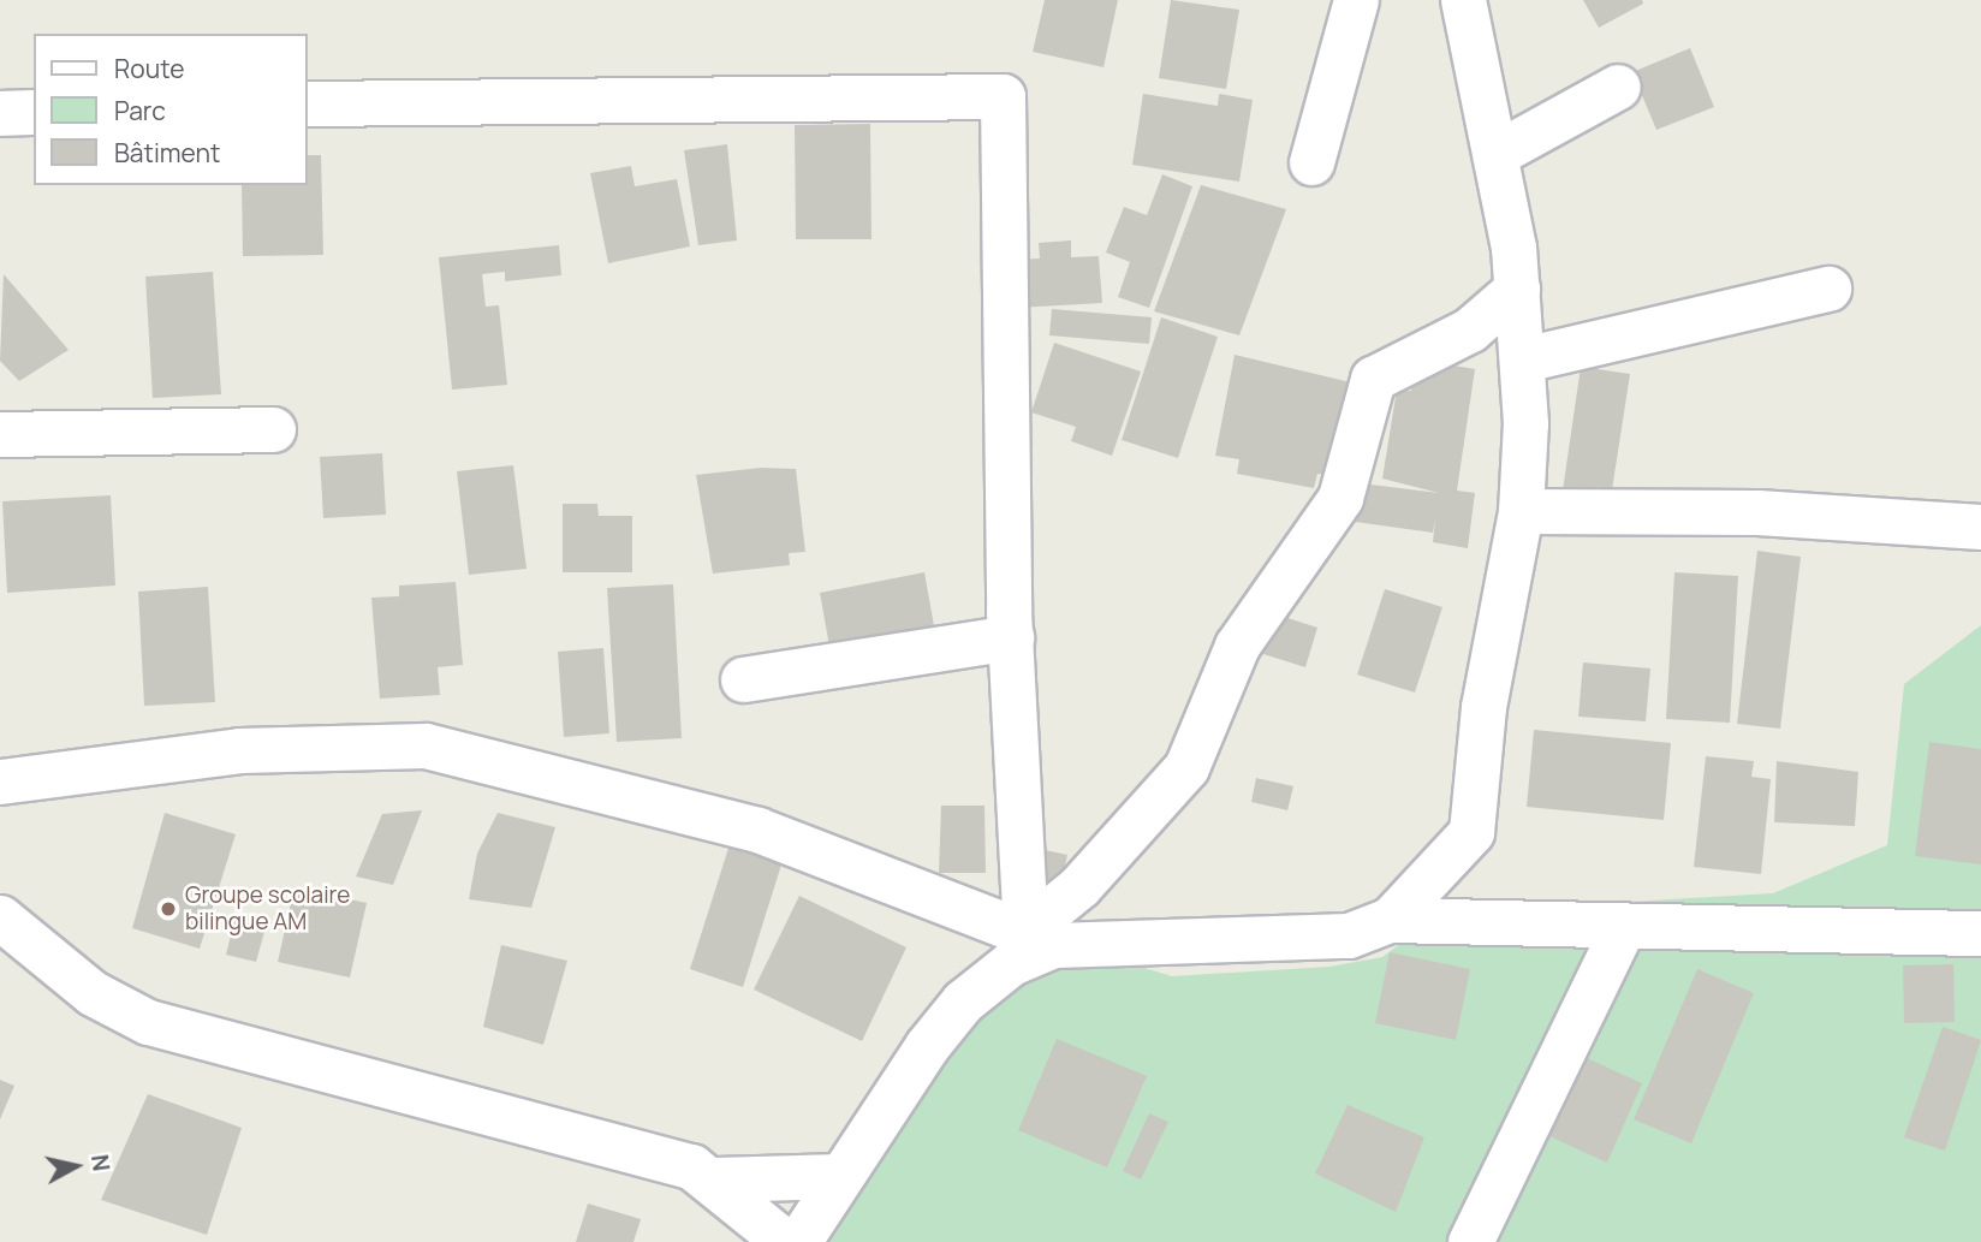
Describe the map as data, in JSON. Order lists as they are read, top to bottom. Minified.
{"places":["Groupe scolaire bilingue AM"],"legend":["Route","Parc","Bâtiment"],"north":"right"}
